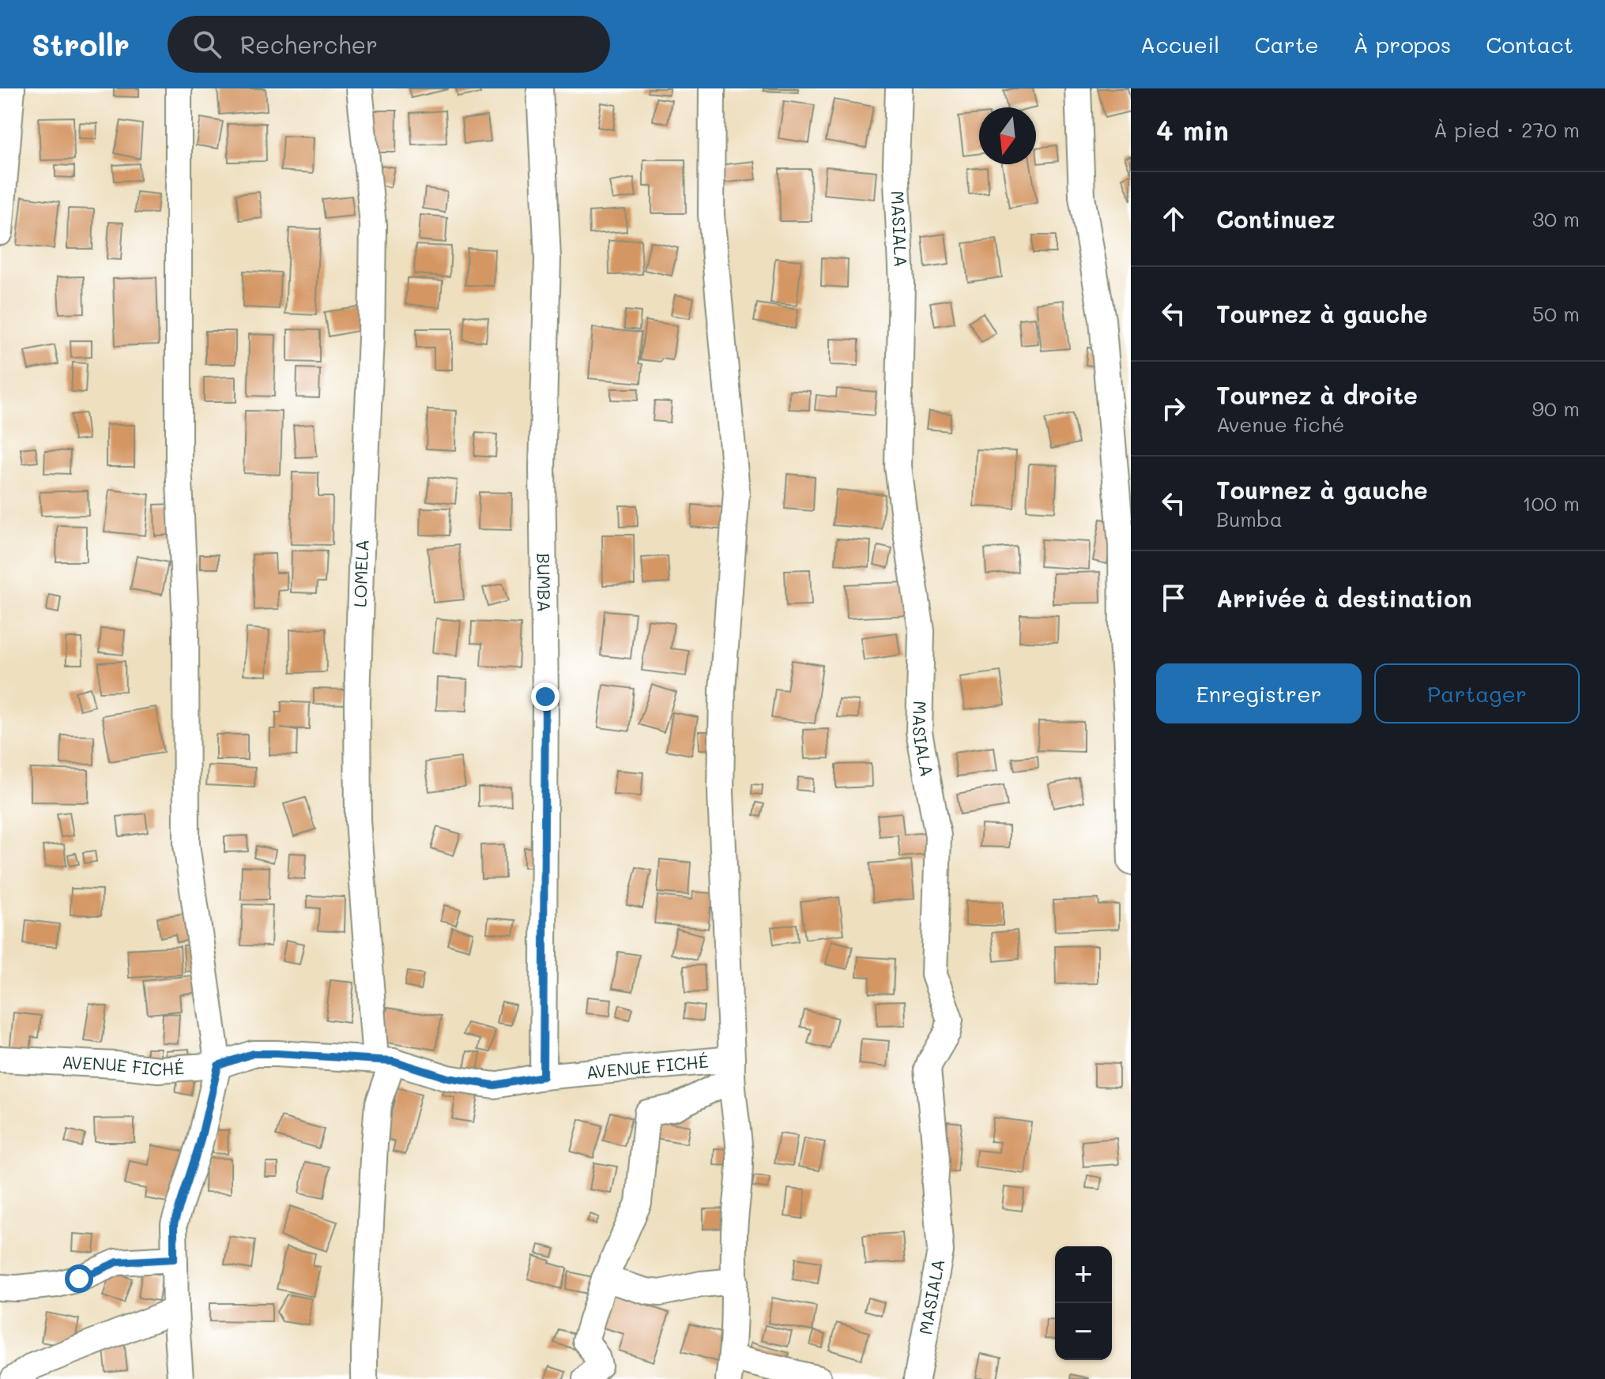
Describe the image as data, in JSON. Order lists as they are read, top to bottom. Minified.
{"streets":{"street":["MASIALA","LOMELA","BUMBA","AVENUE FICHÉ"]},"crossings":[["LOMELA","AVENUE FICHÉ"],["BUMBA","AVENUE FICHÉ"]],"north":"bottom","page":{"header":"Strollr","search":"Rechercher","nav":["Accueil","Carte","À propos","Contact"],"heading":["4 min","À pied · 270 m"],"list":[["Continuez","30 m"],["Tournez à gauche","50 m"],["Tournez à droite","Avenue fiché","90 m"],["Tournez à gauche","Bumba","100 m"],"Arrivée à destination"],"buttons":["Enregistrer","Partager"],"map_buttons":["+","−"]}}
